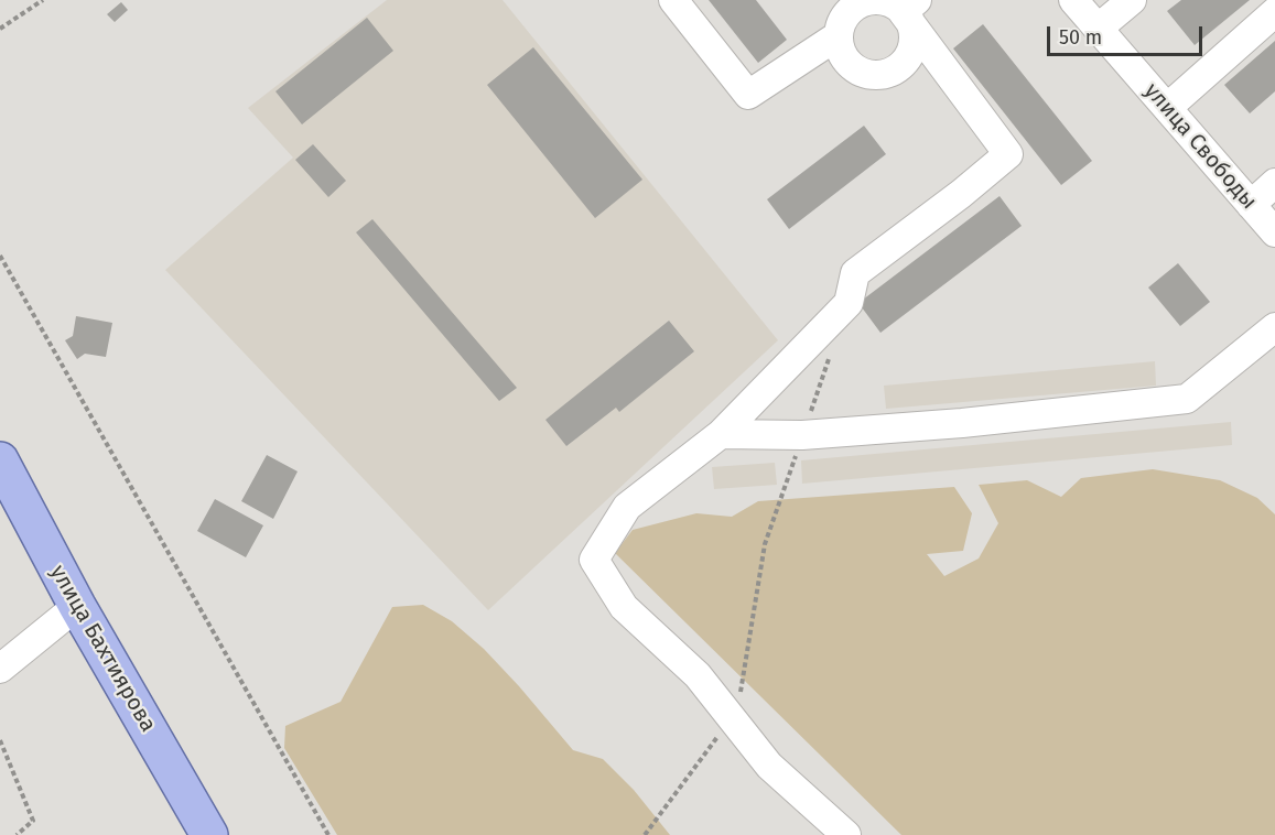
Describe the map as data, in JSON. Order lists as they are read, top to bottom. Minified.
{"streets":{"main road":["улица Бахтиярова"],"street":["улица Свободы"]},"scale_bar":"50 m"}
